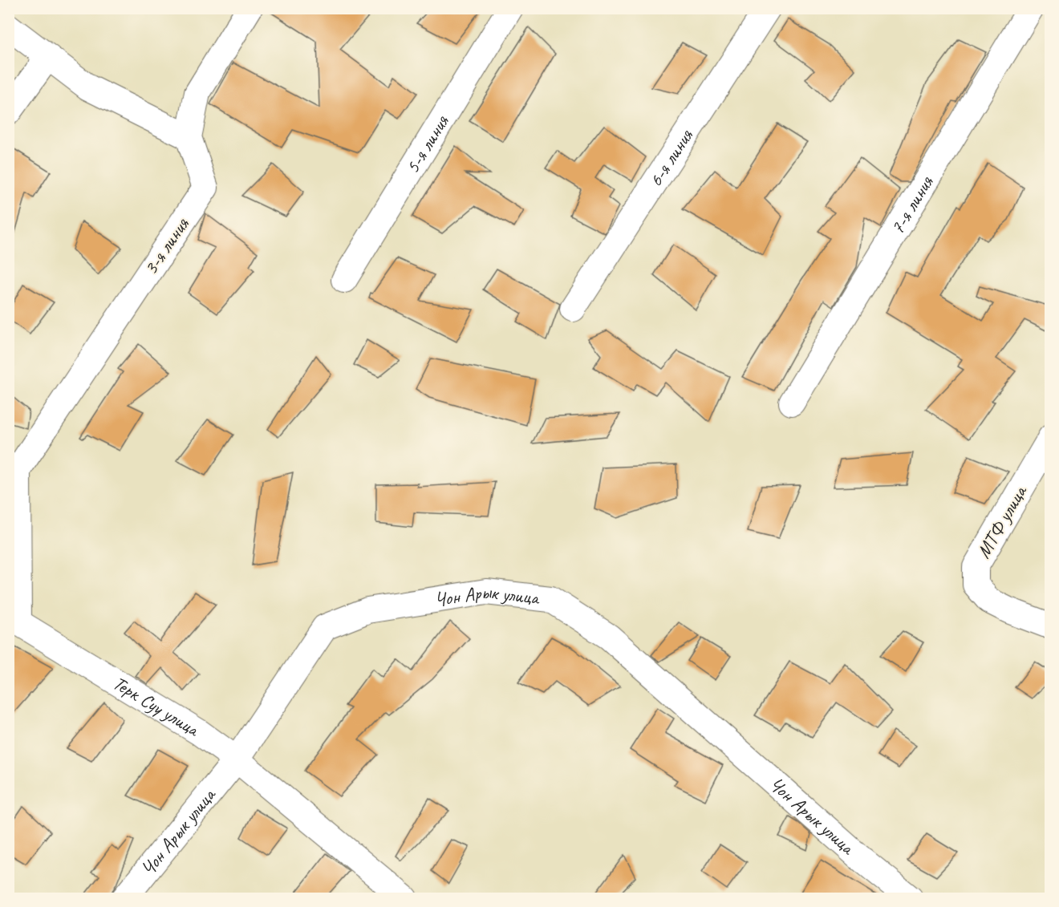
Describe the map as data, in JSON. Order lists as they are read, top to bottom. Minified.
{"streets":{"street":["5-я линия","6-я линия","7-я линия","3-я линия","МТФ улица","Чон Арык улица","Терк Суу улица"]},"crossings":[["3-я линия","Терк Суу улица"],["Чон Арык улица","Терк Суу улица"]]}
